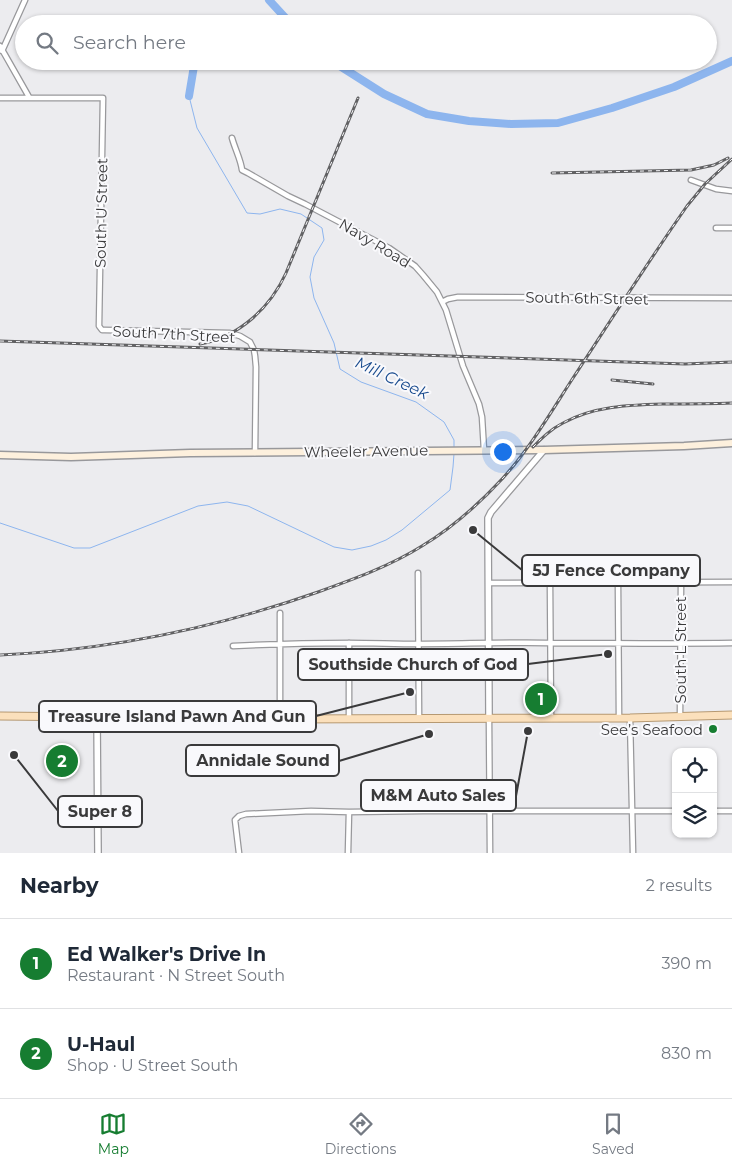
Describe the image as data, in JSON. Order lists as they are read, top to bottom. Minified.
{"streets":{"main road":["Wheeler Avenue"],"street":["South U Street","Navy Road","South 6th Street","South 7th Street","South L Street"]},"crossings":[["South U Street","South 7th Street"],["Navy Road","South 6th Street"],["Navy Road","Wheeler Avenue"],["South 7th Street","Wheeler Avenue"]],"water":["Mill Creek"],"places":["5J Fence Company","Southside Church of God","Treasure Island Pawn And Gun","See’s Seafood","M&M Auto Sales","Annidale Sound","Super 8"],"page":{"search":"Search here","pins":["1","2"],"heading":["Nearby","2 results"],"list":[{"mark":"1","name":"Ed Walker's Drive In","note":"Restaurant · N Street South","value":"390 m"},{"mark":"2","name":"U-Haul","note":"Shop · U Street South","value":"830 m"}],"nav":["Map","Directions","Saved"]}}
